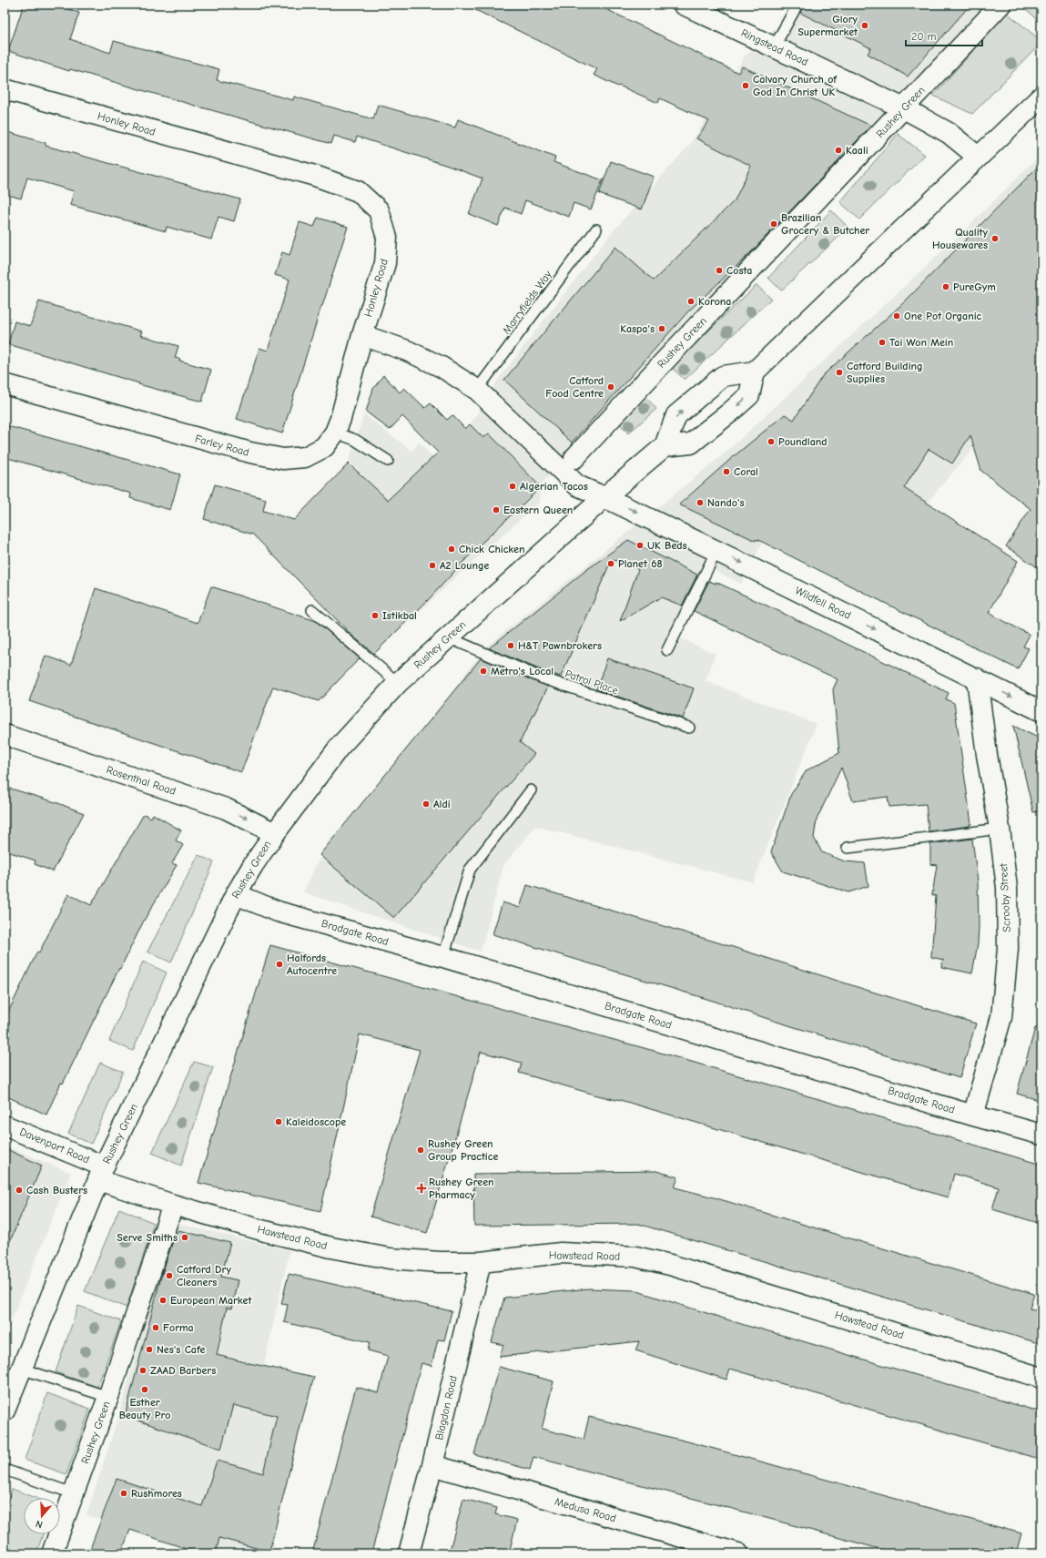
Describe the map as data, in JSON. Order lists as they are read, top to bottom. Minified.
{"streets":{"main road":["Ringstead Road","Rushey Green","Honley Road","Farley Road","Wildfell Road","Rosenthal Road","Scrooby Street","Bradgate Road","Davenport Road","Hawstead Road","Blagdon Road","Medusa Road"],"lane":["Marryfields Way","Patrol Place"]},"crossings":[["Ringstead Road","Rushey Green"],["Rushey Green","Wildfell Road"],["Rushey Green","Patrol Place"],["Rushey Green","Rosenthal Road"],["Rushey Green","Bradgate Road"],["Rushey Green","Davenport Road"],["Rushey Green","Hawstead Road"],["Honley Road","Farley Road"],["Wildfell Road","Scrooby Street"],["Scrooby Street","Bradgate Road"],["Davenport Road","Hawstead Road"],["Hawstead Road","Blagdon Road"],["Blagdon Road","Medusa Road"]],"one_way":["Wildfell Road","Rosenthal Road"],"places":{"other":["Glory Supermarket","Calvary Church of God In Christ UK","Kaali","Brazilian Grocery & Butcher","Quality Housewares","Costa","PureGym","Korona","One Pot Organic","Kaspa's","Tai Won Mein","Catford Building Supplies","Catford Food Centre","Poundland","Coral","Algerian Tacos","Nando's","Eastern Queen","UK Beds","Chick Chicken","Planet 68","A2 Lounge","Istikbal","H&T Pawnbrokers","Metro's Local","Aldi","Halfords Autocentre","Kaleidoscope","Rushey Green Group Practice","Cash Busters","Serve Smiths","Catford Dry Cleaners","European Market","Forma","Nes's Cafe","ZAAD Barbers","Esther Beauty Pro","Rushmores"],"health":["Rushey Green Pharmacy"]},"scale_bar":"20 m","north":"bottom"}
